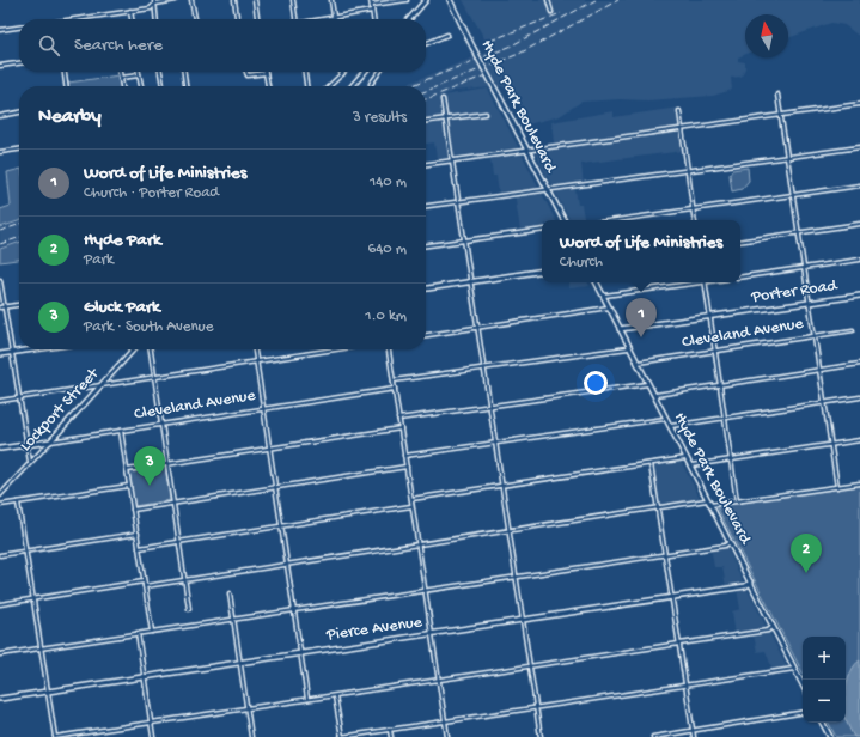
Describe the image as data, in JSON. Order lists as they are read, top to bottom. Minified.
{"streets":{"main road":["Hyde Park Boulevard","Porter Road","Cleveland Avenue","Lockport Street","Pierce Avenue"]},"crossings":[["Hyde Park Boulevard","Porter Road"],["Hyde Park Boulevard","Cleveland Avenue"],["Hyde Park Boulevard","Pierce Avenue"],["Cleveland Avenue","Lockport Street"]],"north":"top","page":{"search":"Search here","heading":["Nearby","3 results"],"list":[{"mark":"1","name":"Word of Life Ministries","note":"Church · Porter Road","value":"140 m"},{"mark":"2","name":"Hyde Park","note":"Park","value":"640 m"},{"mark":"3","name":"Gluck Park","note":"Park · South Avenue","value":"1.0 km"}],"popup":["Word of Life Ministries","Church"],"pins":["1","3","2"],"map_buttons":["+","−"]}}
